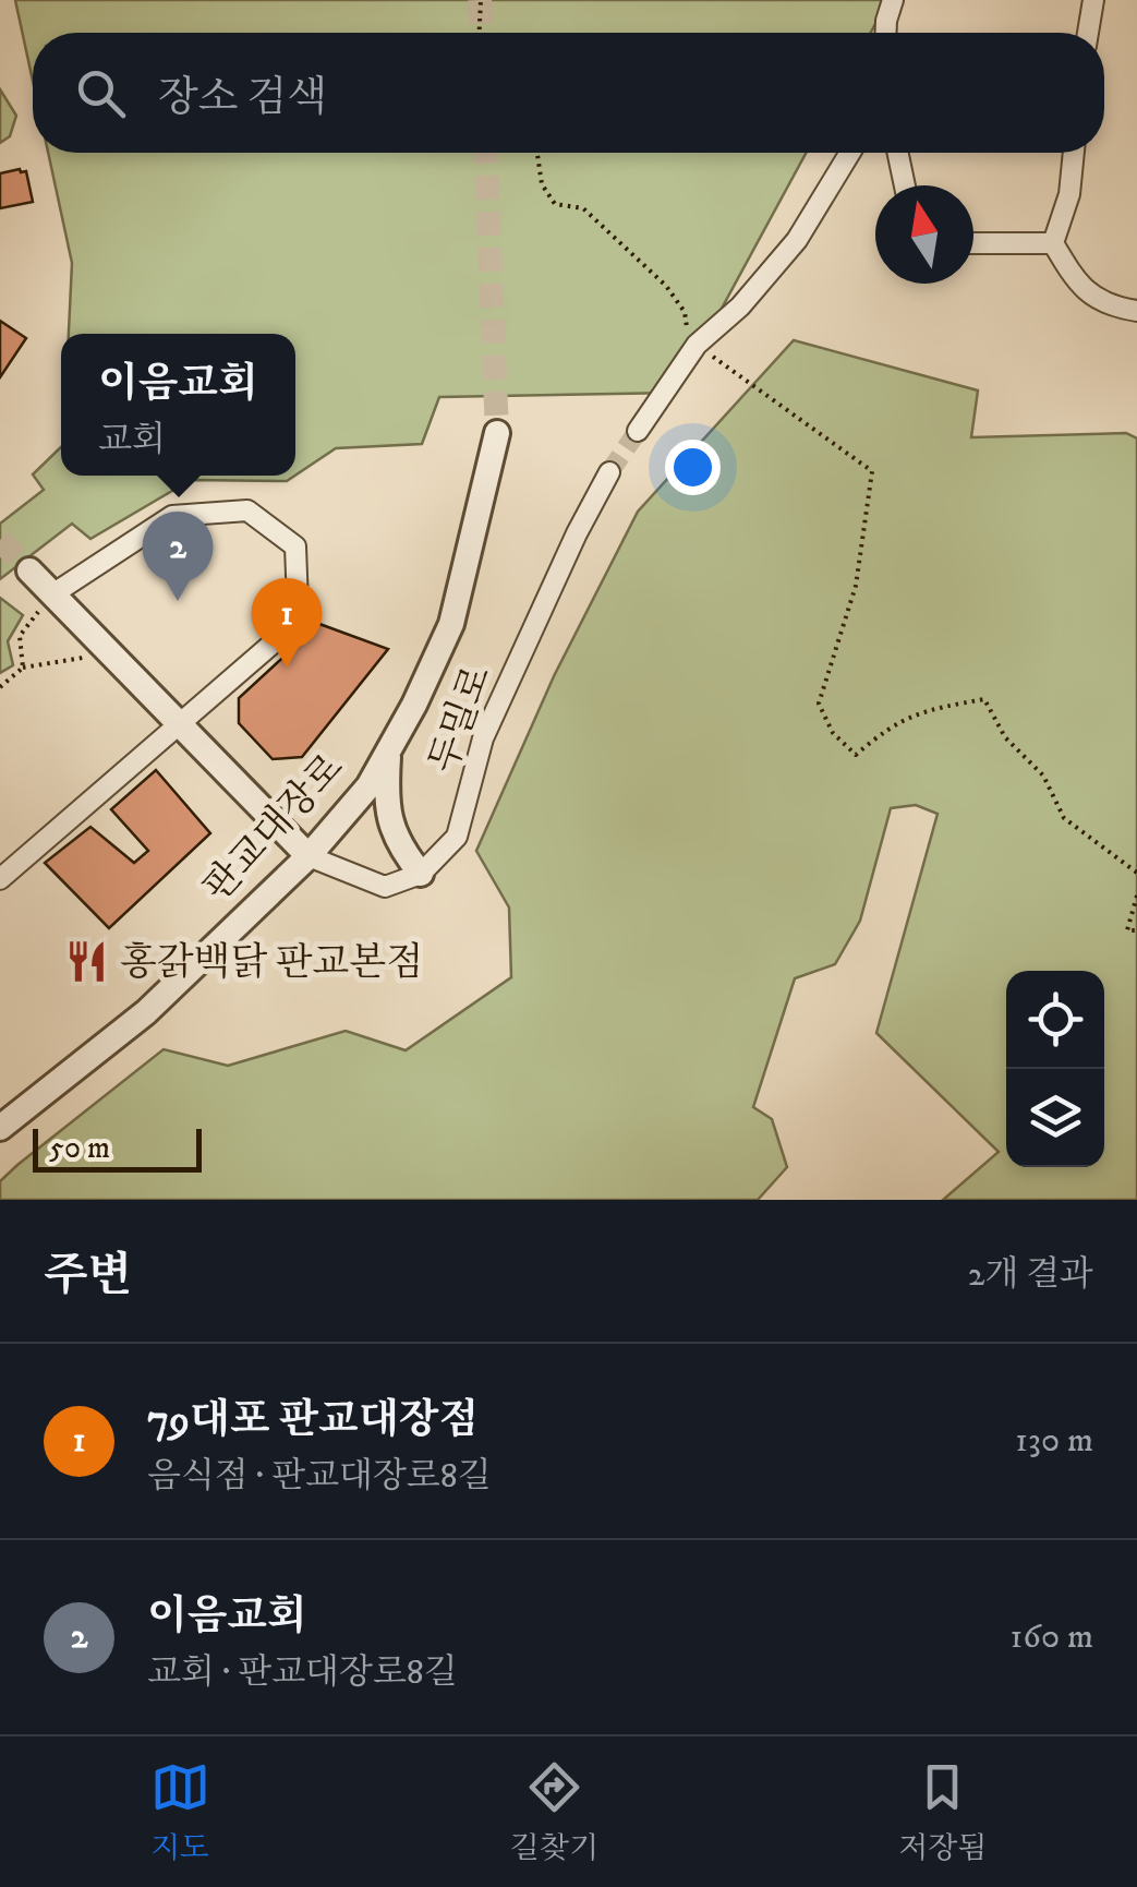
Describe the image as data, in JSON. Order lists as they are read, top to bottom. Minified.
{"streets":{"street":["두밀로","판교대장로"]},"places":{"restaurant":["홍갉백닭 판교본점"]},"scale_bar":"50 m","north":"top","page":{"search":"장소 검색","popup":["이음교회","교회"],"pins":["2","1"],"scale":"50 m","heading":["주변","2개 결과"],"list":[{"mark":"1","name":"79대포 판교대장점","note":"음식점 · 판교대장로8길","value":"130 m"},{"mark":"2","name":"이음교회","note":"교회 · 판교대장로8길","value":"160 m"}],"nav":["지도","길찾기","저장됨"]}}
